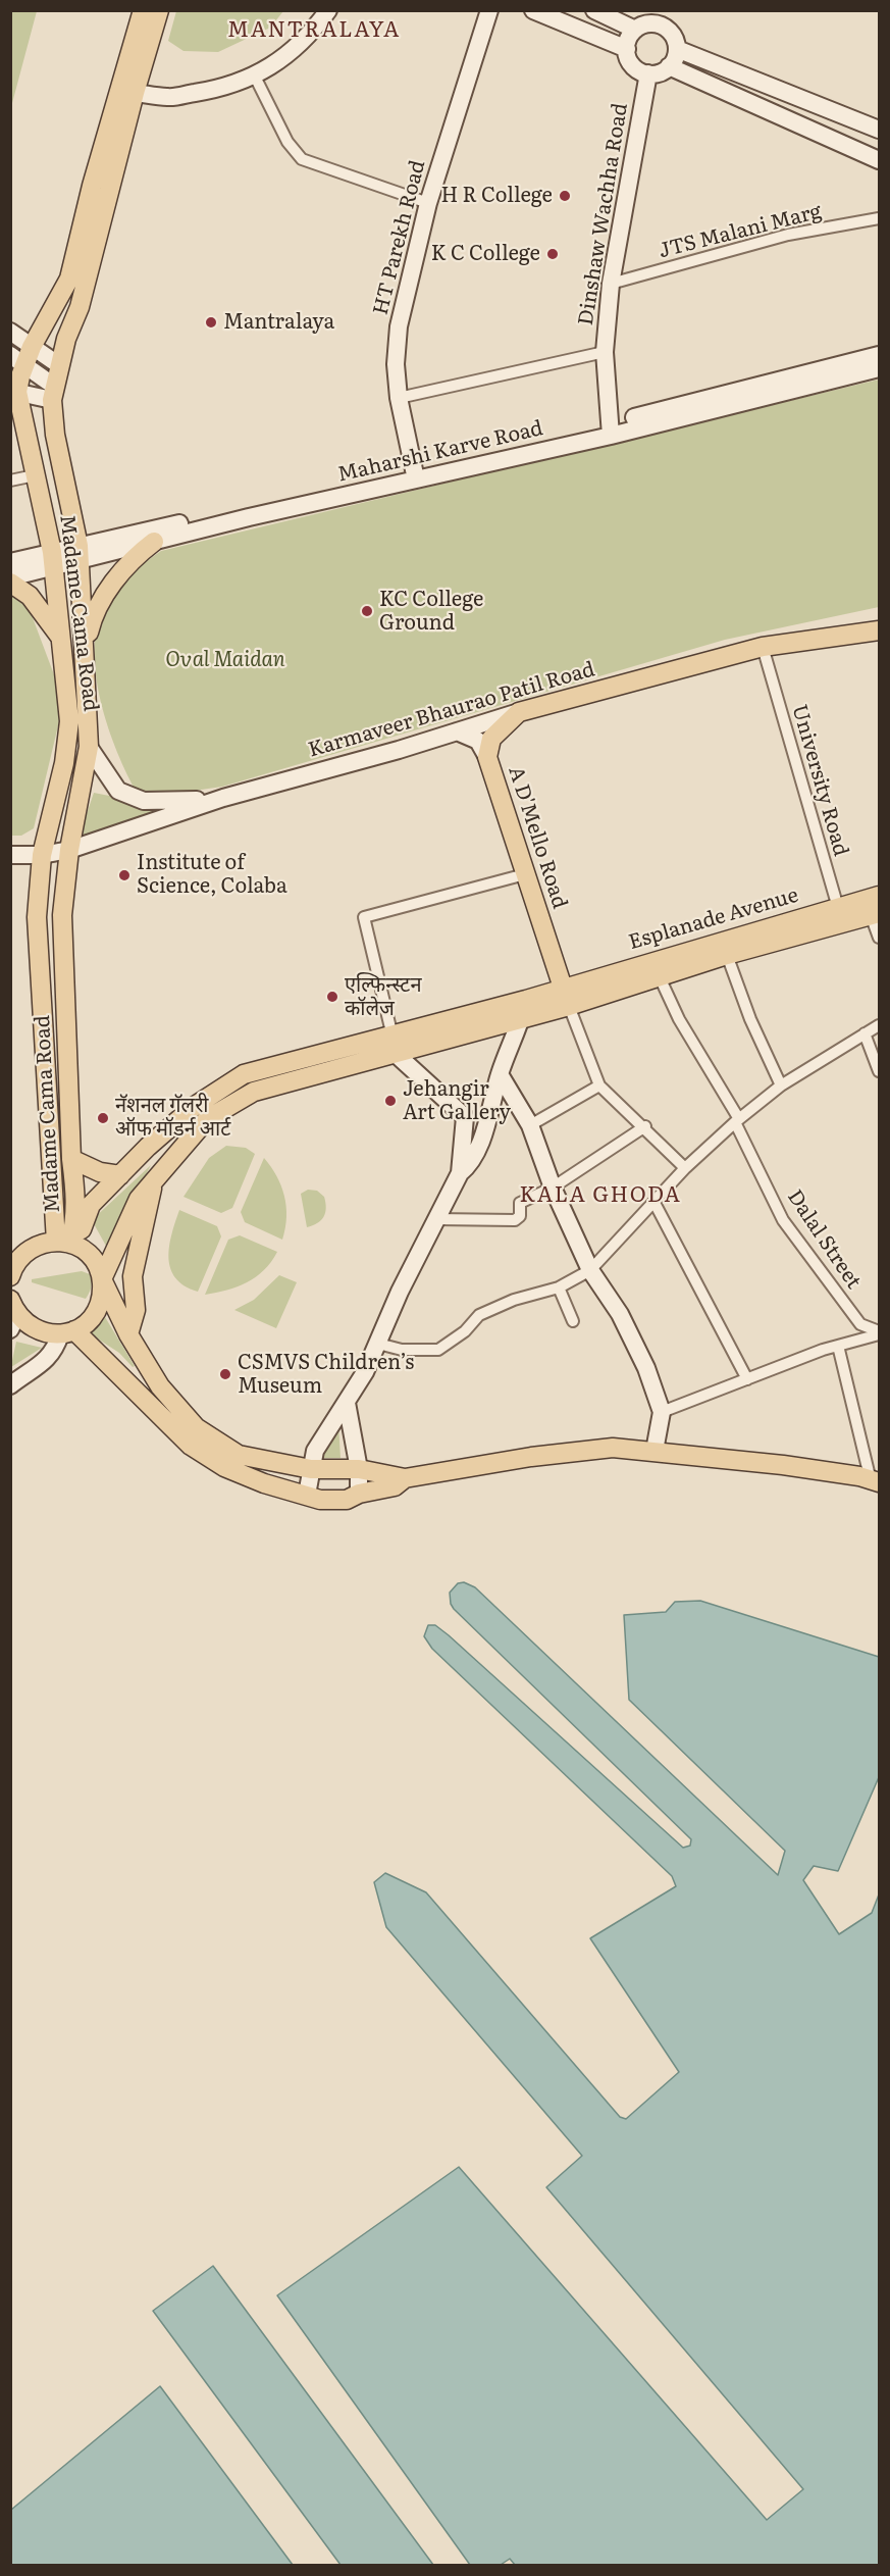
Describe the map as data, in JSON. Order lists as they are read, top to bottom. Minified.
{"streets":{"main road":["Madame Cama Road","Karmaveer Bhaurao Patil Road","A D'Mello Road","Esplanade Avenue"],"street":["Dinshaw Wachha Road","JTS Malani Marg","HT Parekh Road","Maharshi Karve Road","University Road","Dalal Street"]},"crossings":[["Dinshaw Wachha Road","JTS Malani Marg"],["Dinshaw Wachha Road","Maharshi Karve Road"],["HT Parekh Road","Maharshi Karve Road"],["Maharshi Karve Road","Madame Cama Road"],["Madame Cama Road","Karmaveer Bhaurao Patil Road"],["Karmaveer Bhaurao Patil Road","University Road"],["Karmaveer Bhaurao Patil Road","A D'Mello Road"],["University Road","Esplanade Avenue"],["A D'Mello Road","Esplanade Avenue"]],"districts":["MANTRALAYA","KALA GHODA"],"parks":["Oval Maidan"],"places":["H R College","K C College","Mantralaya","KC College Ground","Institute of Science, Colaba","एल्फिन्स्टन कॉलेज","Jehangir Art Gallery","नॅशनल गॅलरी ऑफ मॉडर्न आर्ट","CSMVS Children’s Museum"]}
